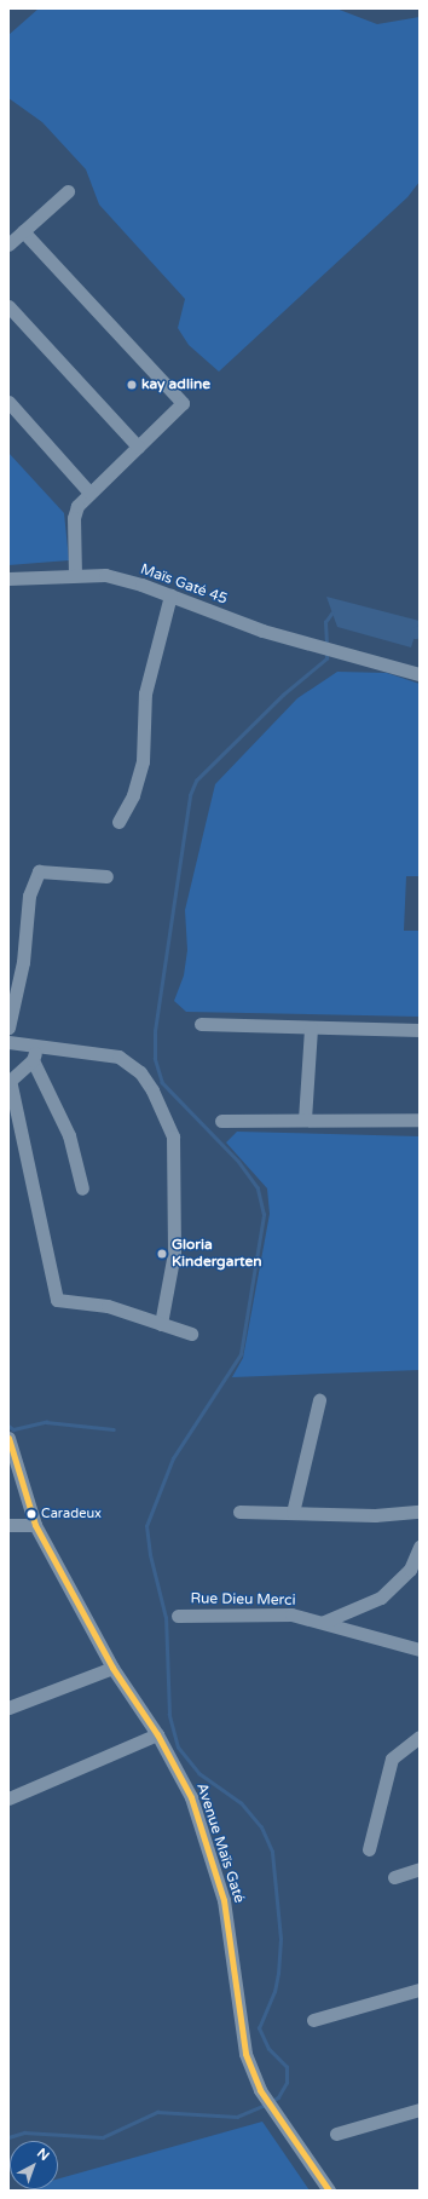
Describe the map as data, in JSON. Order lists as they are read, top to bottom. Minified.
{"streets":{"street":["Maïs Gaté 45","Rue Dieu Merci","Avenue Maïs Gaté"]},"places":["kay adline","Gloria Kindergarten","Caradeux"],"north":"top right"}
